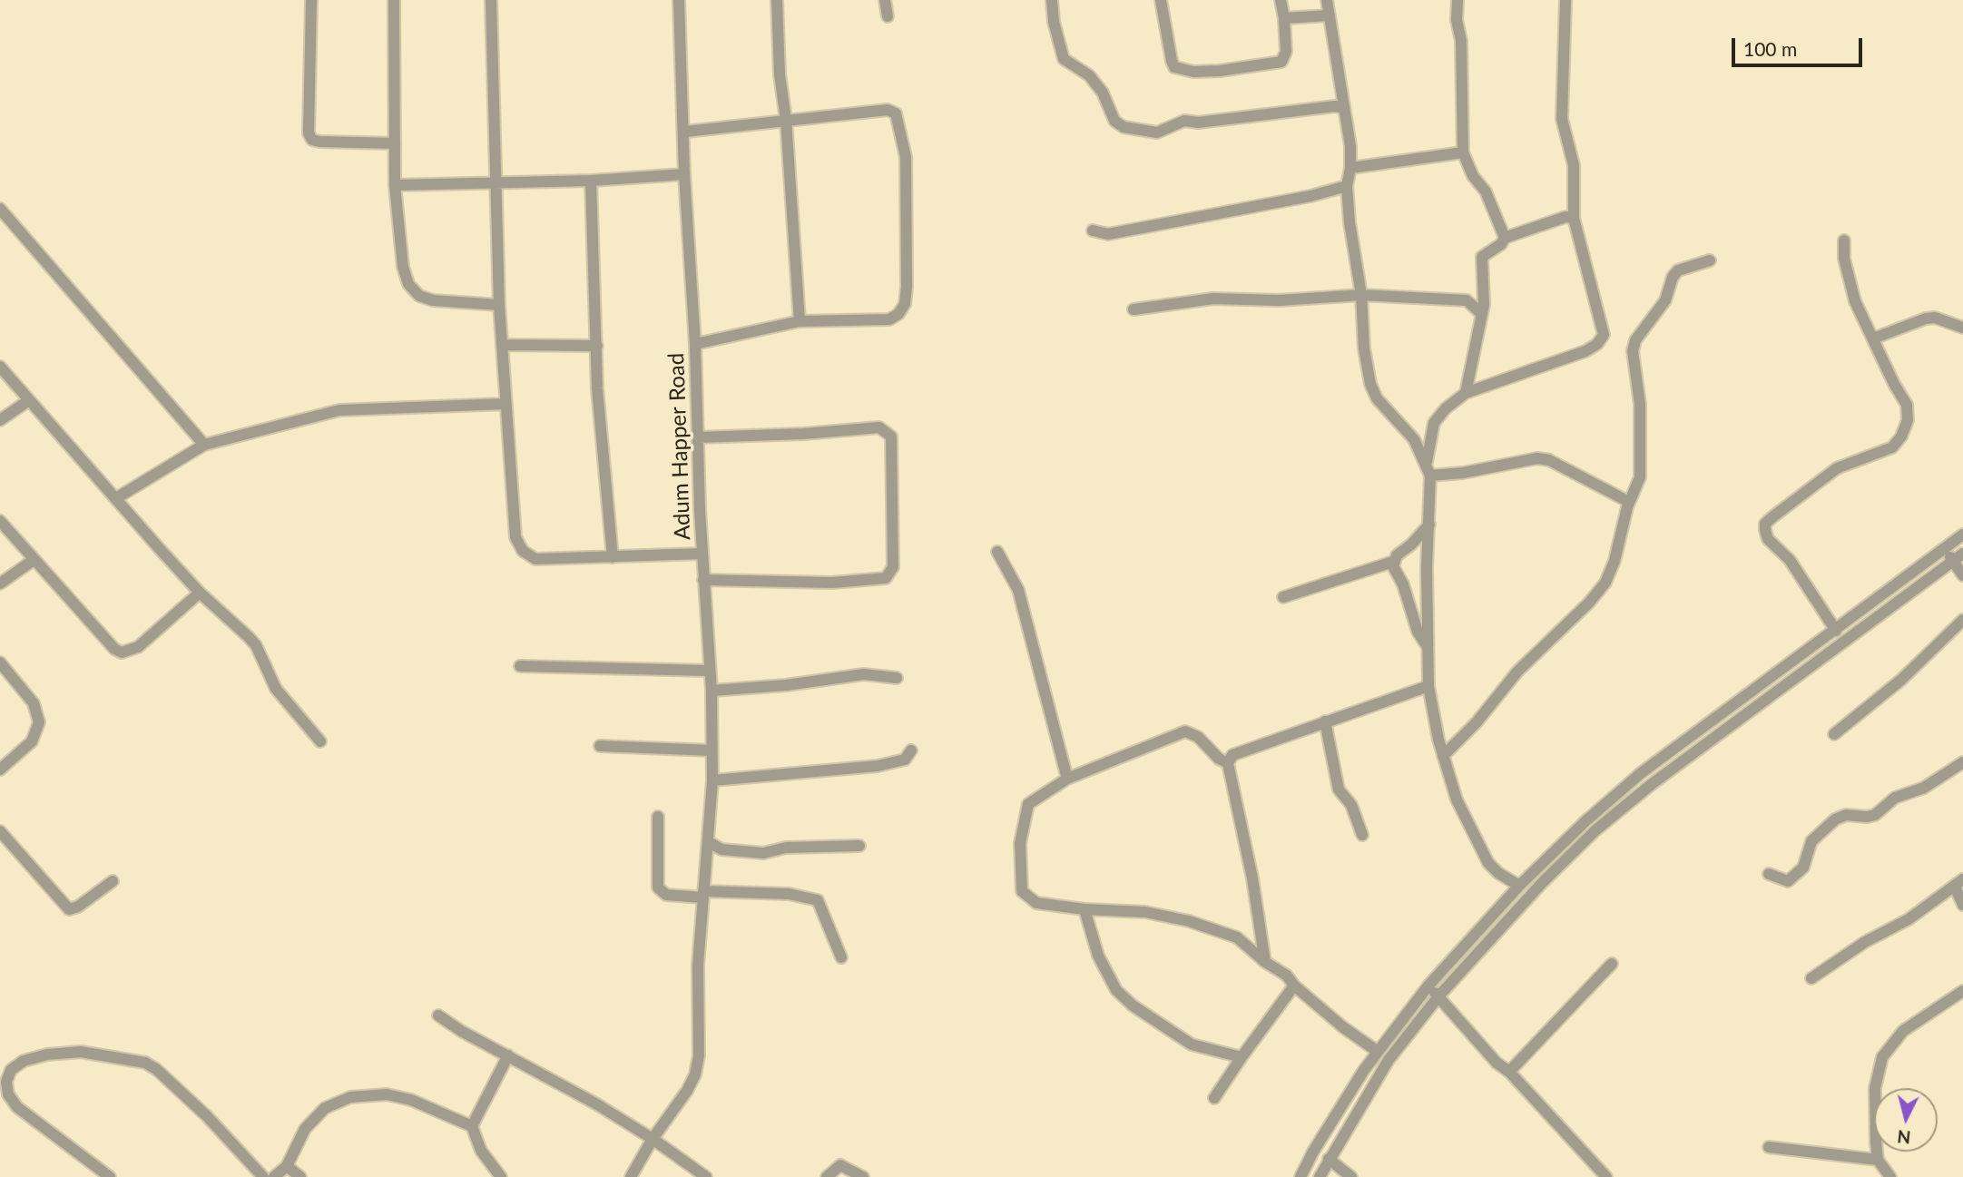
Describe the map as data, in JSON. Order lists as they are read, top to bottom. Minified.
{"streets":{"street":["Adum Happer Road"]},"scale_bar":"100 m","north":"bottom"}
